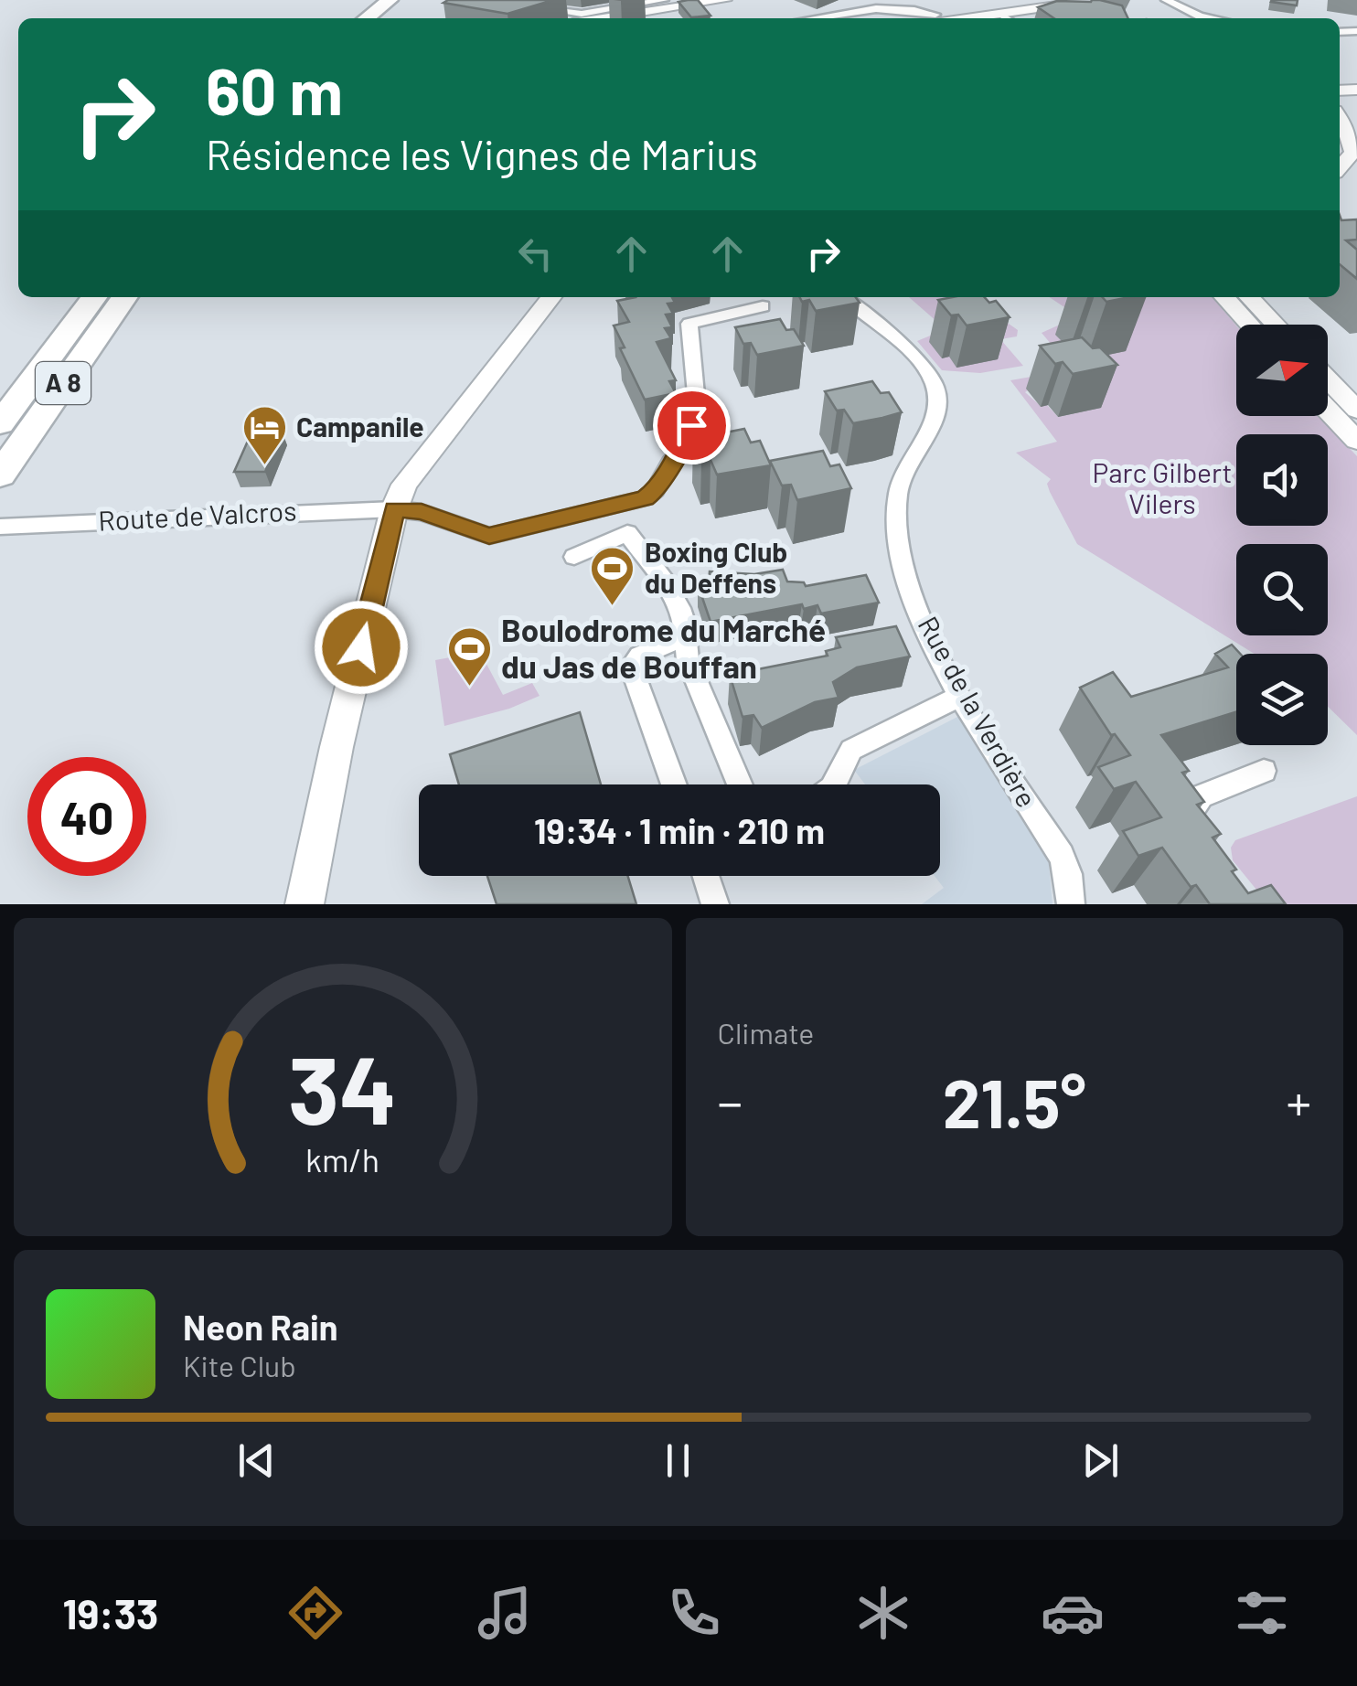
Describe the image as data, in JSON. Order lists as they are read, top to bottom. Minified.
{"streets":{"highway":["A 8"],"street":["Route de Valcros","Rue de la Verdière"]},"parks":["Parc Gilbert Vilers"],"places":{"hotel":["Campanile"],"sports":["Boxing Club du Deffens","Boulodrome du Marché du Jas de Bouffan"]},"north":"right","page":{"turn":["60 m","Résidence les Vignes de Marius"],"limit":"40","trip":"19:34 · 1 min · 210 m","tile":"Climate","heat":["−","21.5°","+"],"song":["Neon Rain","Kite Club"],"tabs":"19:33","gauge":["34","km/h"]}}
